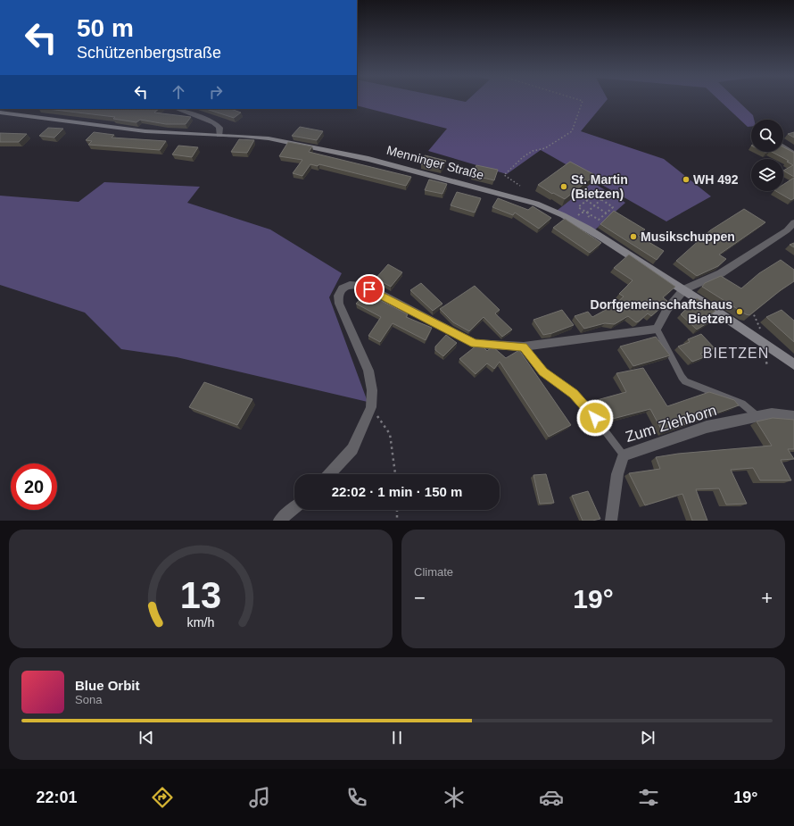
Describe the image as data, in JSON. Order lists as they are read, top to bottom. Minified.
{"streets":{"street":["Menninger Straße","Zum Ziehborn"]},"districts":["BIETZEN"],"places":["WH 492","St. Martin (Bietzen)","Musikschuppen","Dorfgemeinschaftshaus Bietzen"],"page":{"turn":["50 m","Schützenbergstraße"],"limit":"20","trip":"22:02 · 1 min · 150 m","tile":"Climate","heat":["−","19°","+"],"song":["Blue Orbit","Sona"],"tabs":["22:01","19°"],"gauge":["13","km/h"]}}
